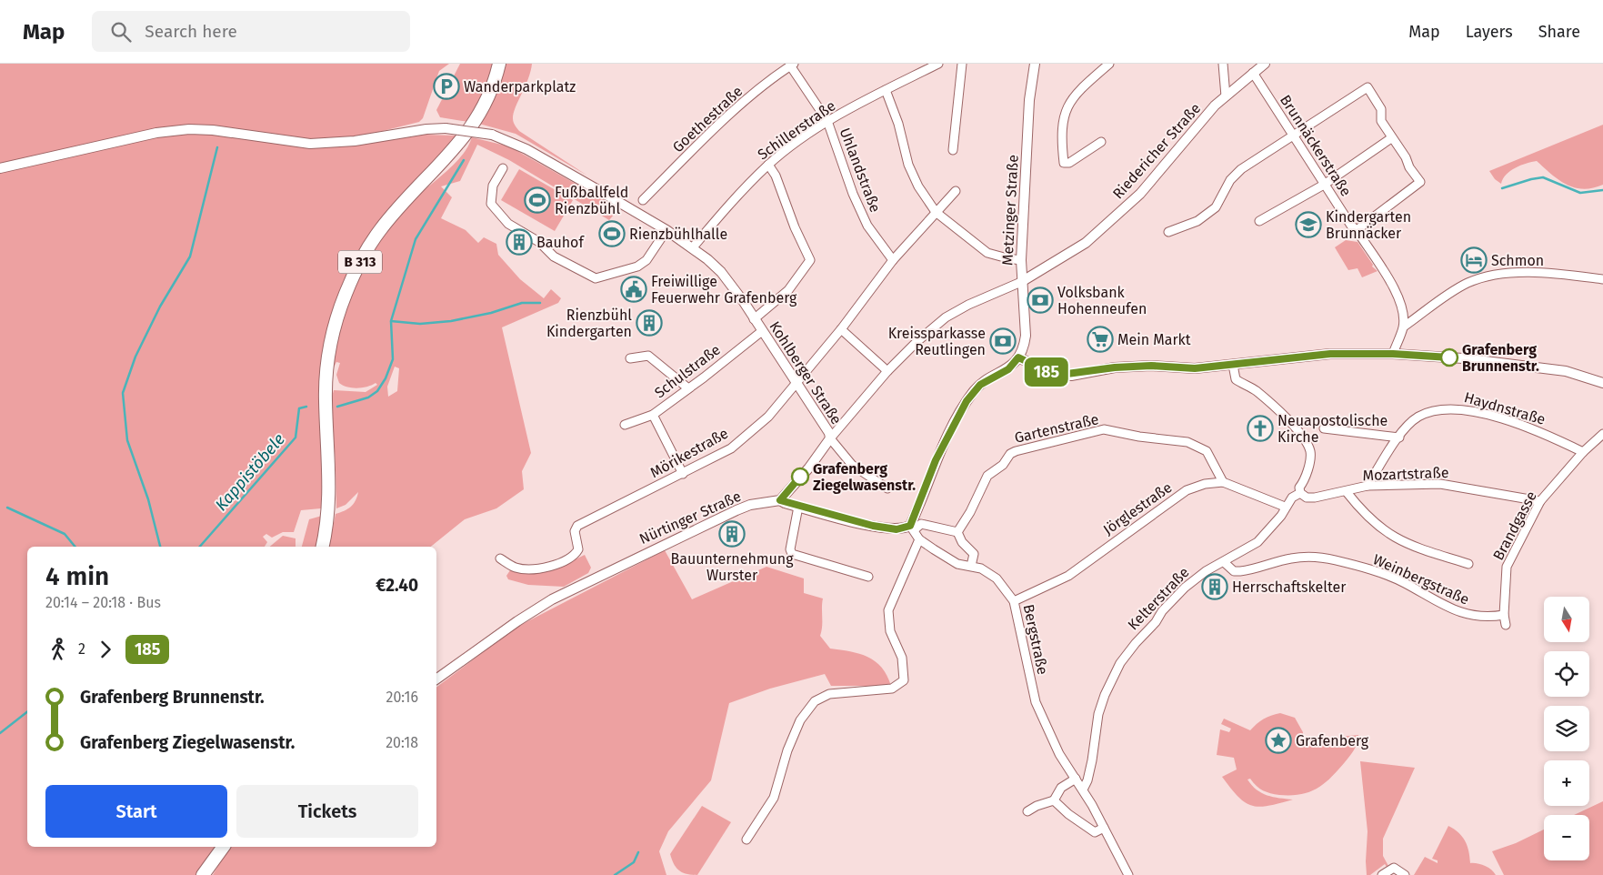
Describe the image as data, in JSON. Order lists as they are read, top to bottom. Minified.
{"streets":{"main road":["B 313"],"street":["Goethestraße","Schillerstraße","Brunnäckerstraße","Riedericher Straße","Uhlandstraße","Metzinger Straße","Schulstraße","Kohlberger Straße","Haydnstraße","Gartenstraße","Mörikestraße","Mozartstraße","Jörglestraße","Nürtinger Straße","Brandgasse","Weinbergstraße","Kelterstraße","Bergstraße"]},"crossings":[["Goethestraße","Uhlandstraße"],["Schillerstraße","Uhlandstraße"],["Schillerstraße","Kohlberger Straße"],["Brunnäckerstraße","Riedericher Straße"],["Riedericher Straße","Metzinger Straße"],["Uhlandstraße","Mörikestraße"],["Schulstraße","Kohlberger Straße"],["Kohlberger Straße","Mörikestraße"],["Haydnstraße","Mozartstraße"],["Haydnstraße","Brandgasse"],["Gartenstraße","Jörglestraße"],["Mozartstraße","Brandgasse"],["Mozartstraße","Kelterstraße"],["Jörglestraße","Kelterstraße"],["Jörglestraße","Bergstraße"],["Nürtinger Straße","Bergstraße"],["Brandgasse","Weinbergstraße"],["Weinbergstraße","Kelterstraße"],["Kelterstraße","Bergstraße"]],"water":["Kappistöbele"],"places":{"parking":["Wanderparkplatz"],"sports":["Fußballfeld Rienzbühl","Rienzbühlhalle"],"school or university":["Kindergarten Brunnäcker"],"building":["Bauhof","Rienzbühl Kindergarten","Bauunternehmung Wurster","Herrschaftskelter"],"hotel":["Schmon"],"public building":["Freiwillige Feuerwehr Grafenberg"],"bank":["Volksbank Hohenneufen","Kreissparkasse Reutlingen"],"supermarket":["Mein Markt"],"other":["Grafenberg Brunnenstr.","Grafenberg Ziegelwasenstr."],"church":["Neuapostolische Kirche"],"place":["Grafenberg"]},"lines":["bus line 185"],"north":"bottom","page":{"header":"Map","search":"Search here","nav":["Map","Layers","Share"],"on_map":"185","heading":["4 min","20:14 – 20:18 · Bus","€2.40"],"map_buttons":["+","−"],"legs":["2","185"],"list":[{"name":"Grafenberg Brunnenstr.","value":"20:16"},{"name":"Grafenberg Ziegelwasenstr.","value":"20:18"}],"buttons":["Start","Tickets"]}}
